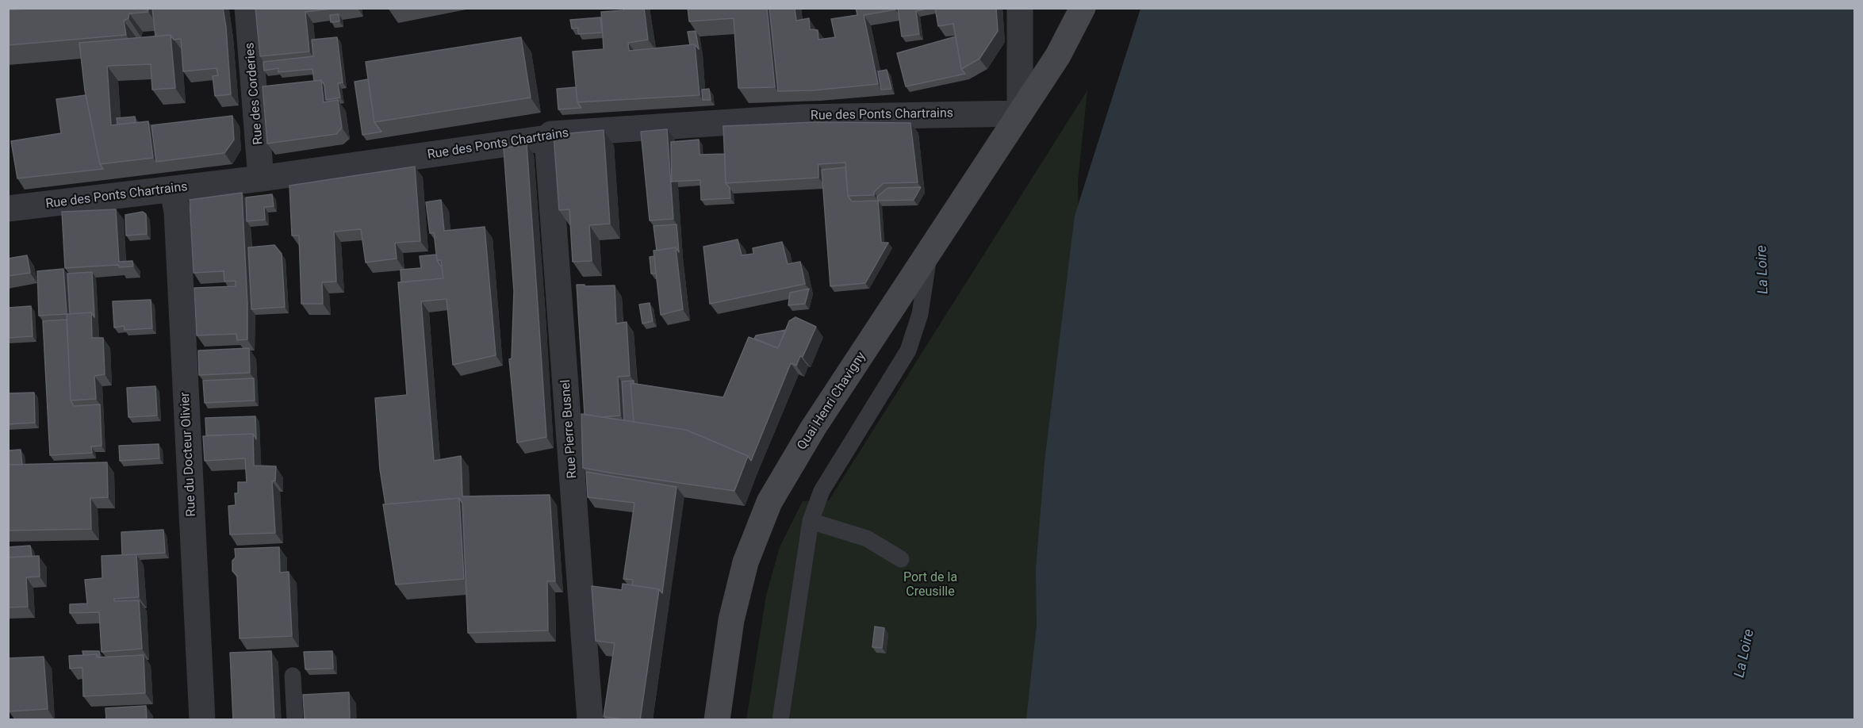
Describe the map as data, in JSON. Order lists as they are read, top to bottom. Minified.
{"streets":{"main road":["Quai Henri Chavigny"],"street":["Rue des Corderies","Rue des Ponts Chartrains","Rue Pierre Busnel","Rue du Docteur Olivier"]},"crossings":[["Rue des Corderies","Rue des Ponts Chartrains"],["Rue des Ponts Chartrains","Quai Henri Chavigny"],["Rue des Ponts Chartrains","Rue Pierre Busnel"],["Rue des Ponts Chartrains","Rue du Docteur Olivier"]],"water":["La Loire"],"parks":["Port de la Creusille"]}
